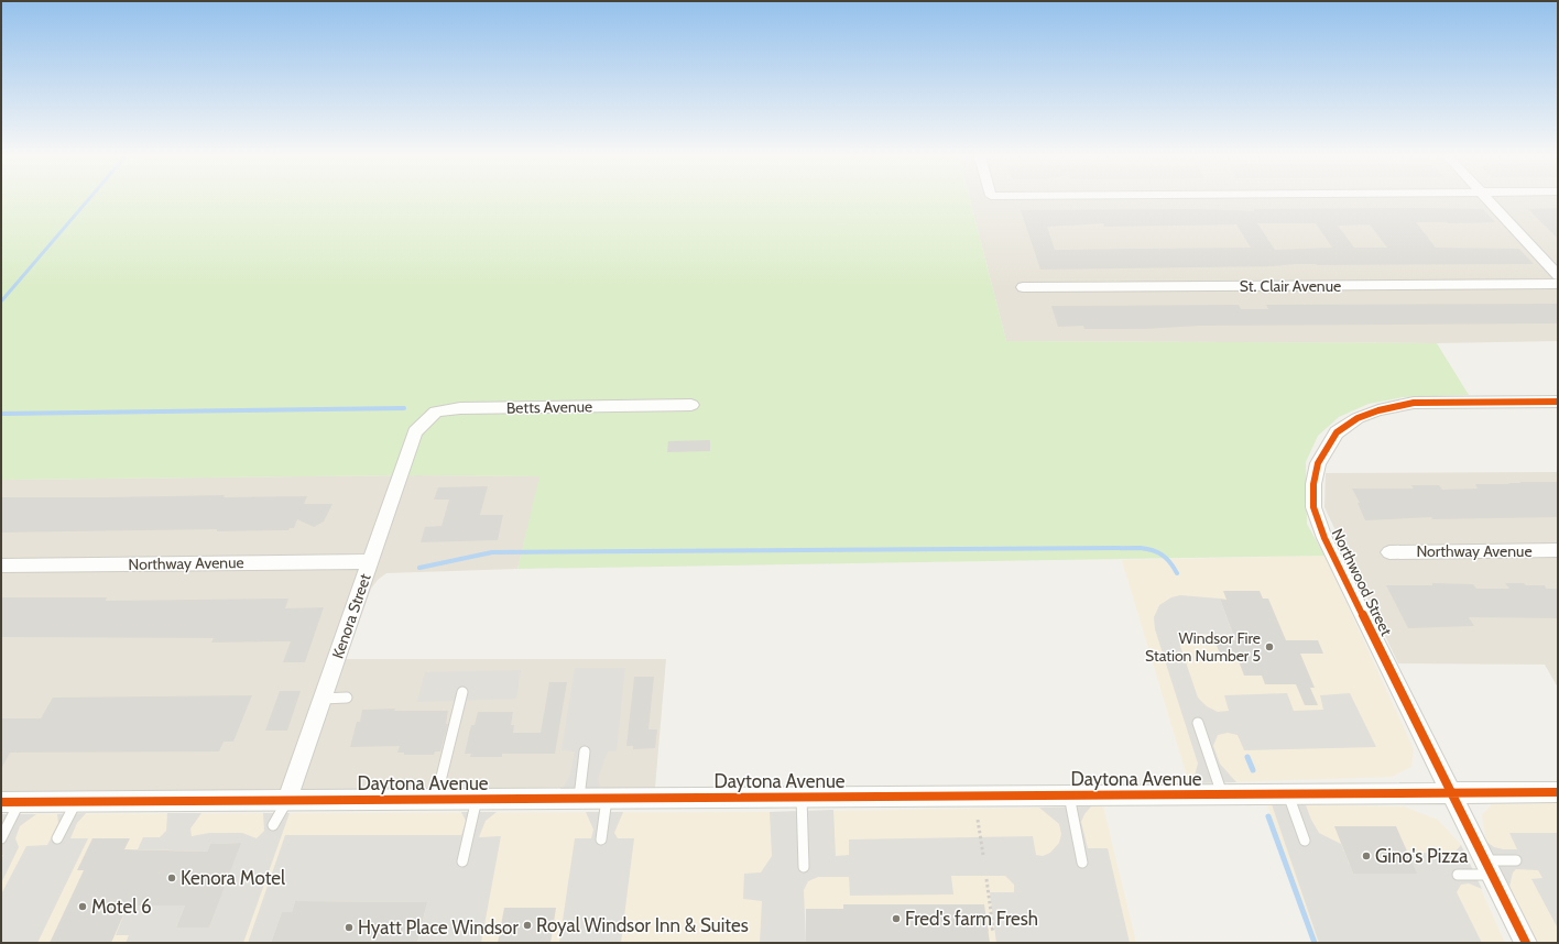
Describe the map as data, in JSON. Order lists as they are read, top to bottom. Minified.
{"streets":{"street":["St. Clair Avenue","Betts Avenue","Northway Avenue","Northwood Street","Kenora Street","Daytona Avenue"]},"crossings":[["Betts Avenue","Kenora Street"],["Northway Avenue","Kenora Street"],["Northwood Street","Daytona Avenue"],["Kenora Street","Daytona Avenue"]],"places":["Windsor Fire Station Number 5","Gino's Pizza","Kenora Motel","Motel 6","Fred's farm Fresh","Royal Windsor Inn & Suites","Hyatt Place Windsor"]}
